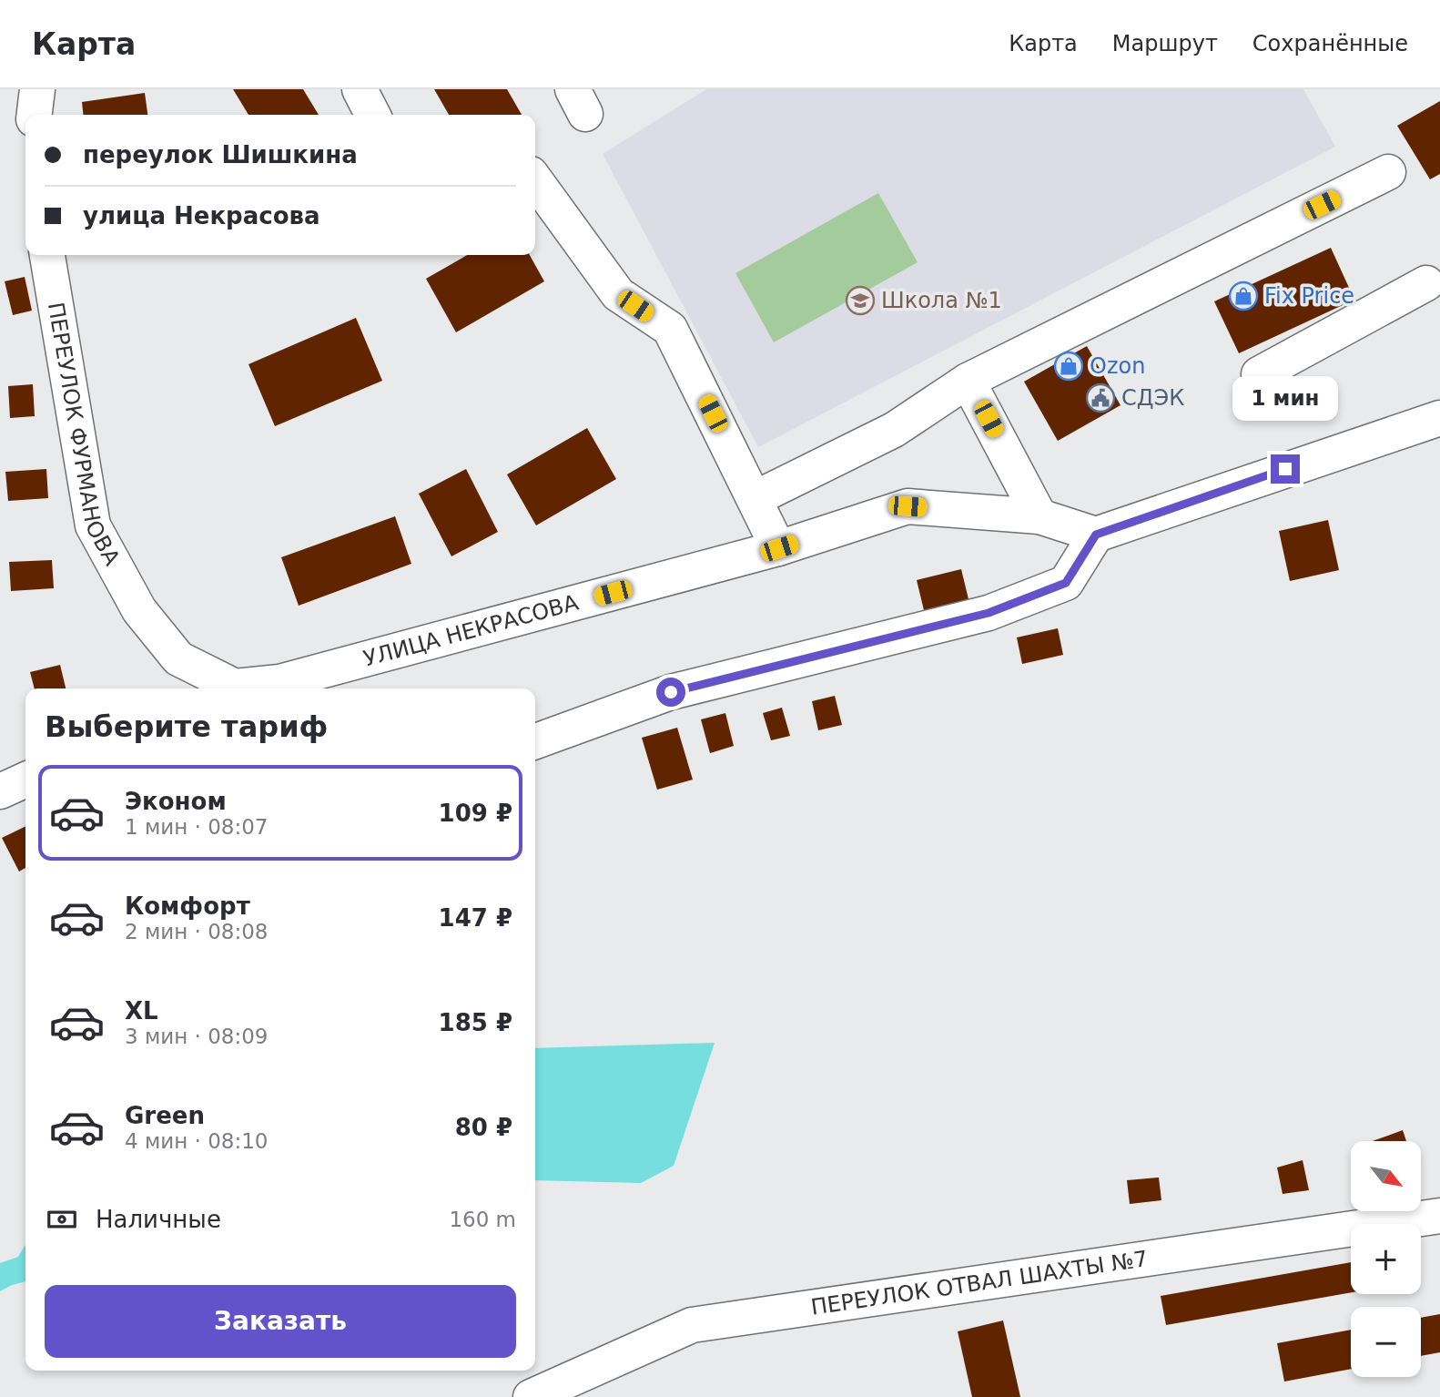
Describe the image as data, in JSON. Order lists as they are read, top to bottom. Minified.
{"streets":{"street":["ПЕРЕУЛОК ФУРМАНОВА","УЛИЦА НЕКРАСОВА","ПЕРЕУЛОК ОТВАЛ ШАХТЫ №7"]},"crossings":[["ПЕРЕУЛОК ФУРМАНОВА","УЛИЦА НЕКРАСОВА"]],"places":{"shop":["Fix Price","Ozon"],"school or university":["Школа №1"],"public building":["СДЭК"]},"north":"bottom right","page":{"header":"Карта","nav":["Карта","Маршрут","Сохранённые"],"banner":["переулок Шишкина","улица Некрасова"],"bubble":"1 мин","heading":"Выберите тариф","list":[{"name":"Эконом","note":"1 мин · 08:07","value":"109 ₽"},{"name":"Комфорт","note":"2 мин · 08:08","value":"147 ₽"},{"name":"XL","note":"3 мин · 08:09","value":"185 ₽"},{"name":"Green","note":"4 мин · 08:10","value":"80 ₽"}],"map_buttons":["+","−"],"pay":["Наличные","160 m"],"buttons":"Заказать"}}
